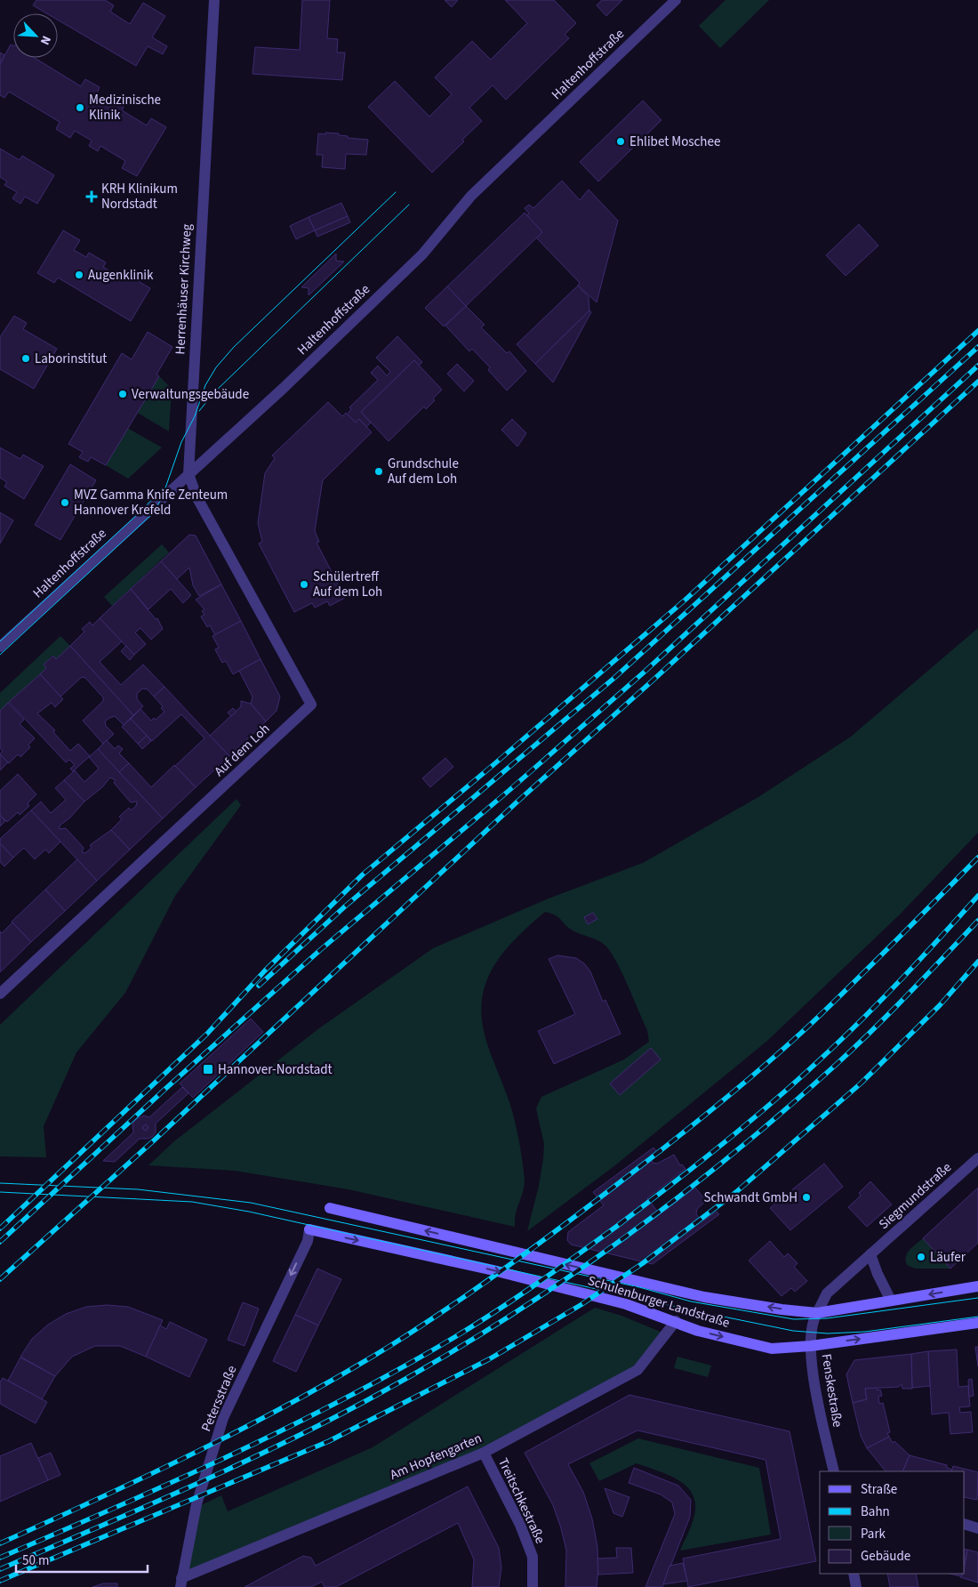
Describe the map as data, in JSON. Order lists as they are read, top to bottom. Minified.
{"streets":{"main road":["Schulenburger Landstraße"],"street":["Haltenhoffstraße","Herrenhäuser Kirchweg","Auf dem Loh","Siegmundstraße","Fenskestraße","Petersstraße","Am Hopfengarten","Treitschkestraße"]},"crossings":[["Haltenhoffstraße","Herrenhäuser Kirchweg"],["Haltenhoffstraße","Auf dem Loh"],["Herrenhäuser Kirchweg","Auf dem Loh"],["Siegmundstraße","Schulenburger Landstraße"],["Siegmundstraße","Fenskestraße"],["Schulenburger Landstraße","Fenskestraße"],["Schulenburger Landstraße","Petersstraße"],["Schulenburger Landstraße","Am Hopfengarten"],["Petersstraße","Am Hopfengarten"],["Am Hopfengarten","Treitschkestraße"]],"one_way":["Petersstraße"],"places":{"other":["Medizinische Klinik","Ehlibet Moschee","Augenklinik","Laborinstitut","Verwaltungsgebäude","Grundschule Auf dem Loh","MVZ Gamma Knife Zenteum Hannover Krefeld","Schülertreff Auf dem Loh","Schwandt GmbH","Läufer"],"health":["KRH Klinikum Nordstadt"],"transit":["Hannover-Nordstadt"]},"legend":["Straße","Bahn","Park","Gebäude"],"scale_bar":"50 m","north":"bottom right"}
